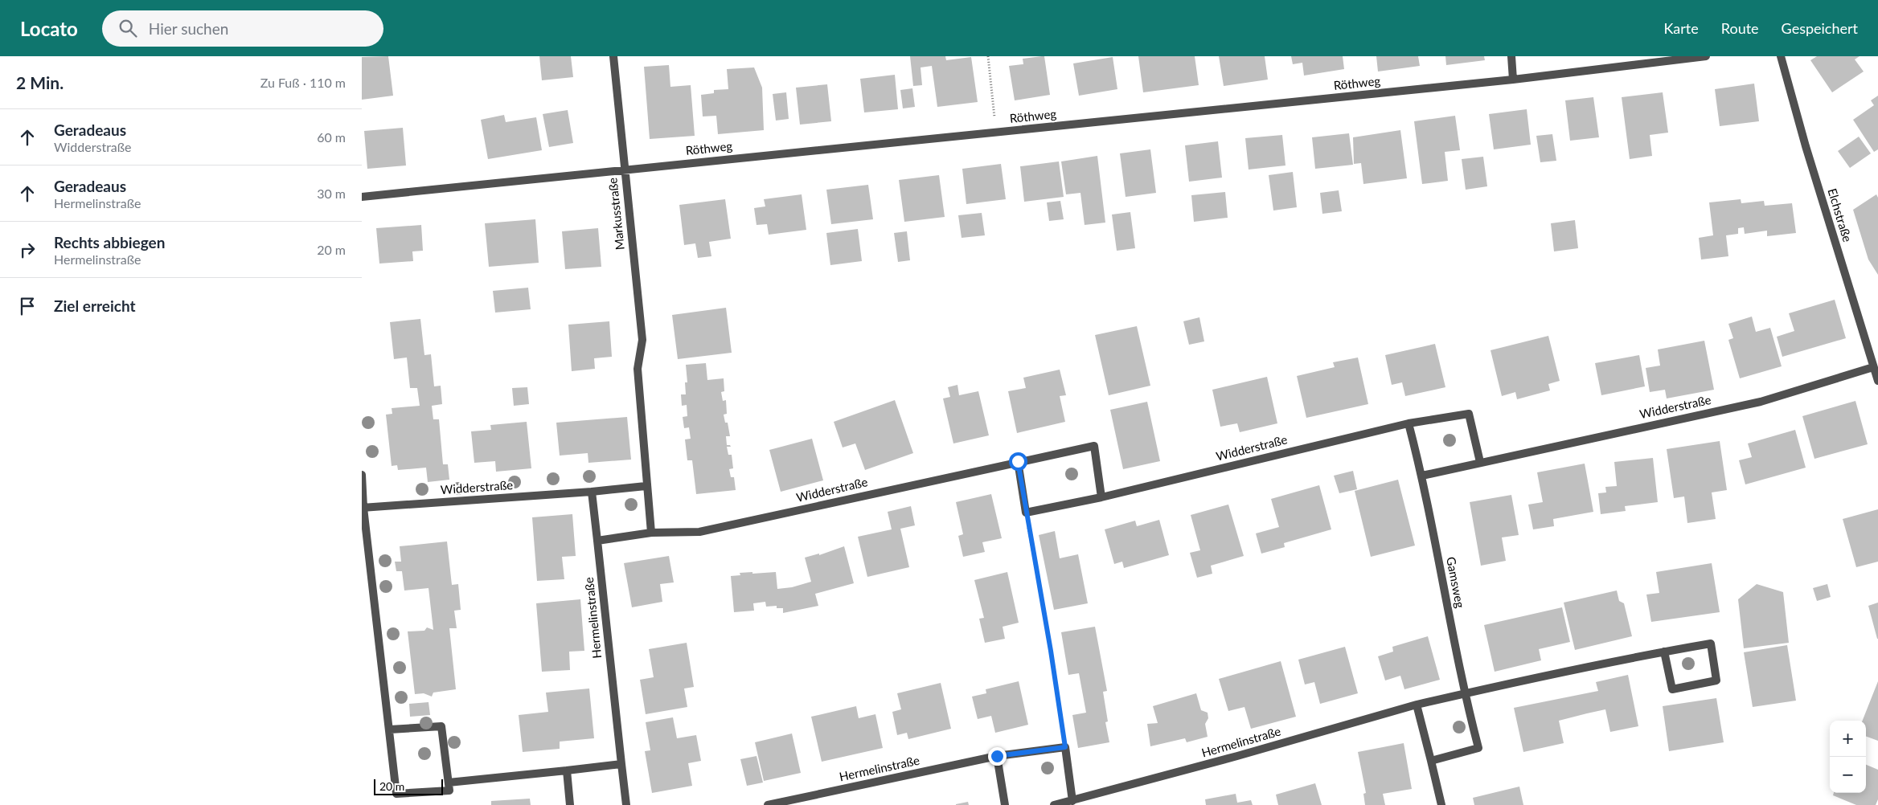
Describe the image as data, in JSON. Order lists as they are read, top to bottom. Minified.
{"streets":{"street":["Röthweg","Markusstraße","Elchstraße","Widderstraße","Gamsweg","Hermelinstraße"]},"crossings":[["Röthweg","Markusstraße"],["Markusstraße","Widderstraße"],["Elchstraße","Widderstraße"],["Widderstraße","Gamsweg"],["Widderstraße","Hermelinstraße"]],"scale_bar":"20 m","page":{"header":"Locato","search":"Hier suchen","nav":["Karte","Route","Gespeichert"],"heading":["2 Min.","Zu Fuß · 110 m"],"list":[["Geradeaus","Widderstraße","60 m"],["Geradeaus","Hermelinstraße","30 m"],["Rechts abbiegen","Hermelinstraße","20 m"],"Ziel erreicht"],"map_buttons":["+","−"],"scale":"20 m"}}
